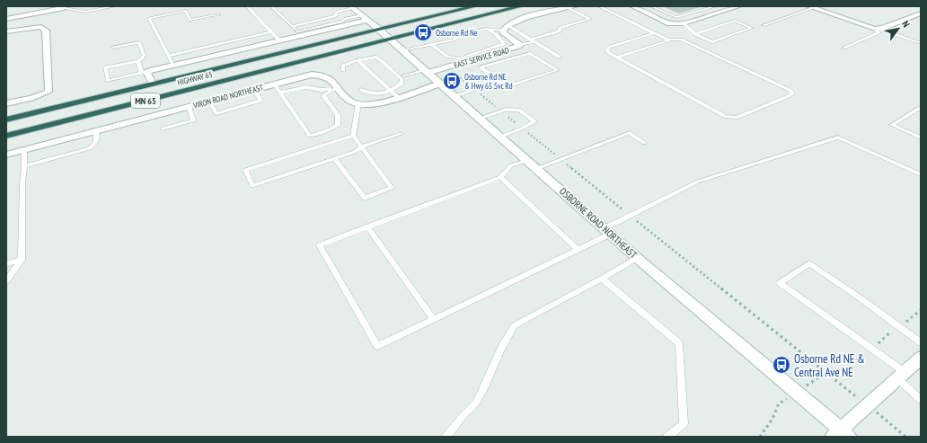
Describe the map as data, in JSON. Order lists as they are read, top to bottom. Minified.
{"streets":{"highway":["HIGHWAY 65","MN 65"],"street":["EAST SERVICE ROAD","VIRON ROAD NORTHEAST","OSBORNE ROAD NORTHEAST"]},"crossings":[["EAST SERVICE ROAD","OSBORNE ROAD NORTHEAST"],["HIGHWAY 65","MN 65"],["HIGHWAY 65","OSBORNE ROAD NORTHEAST"],["MN 65","OSBORNE ROAD NORTHEAST"]],"places":{"bus stop":["Osborne Rd Ne","Osborne Rd NE & Hwy 65 Svc Rd","Osborne Rd NE & Central Ave NE"]},"north":"top right"}
